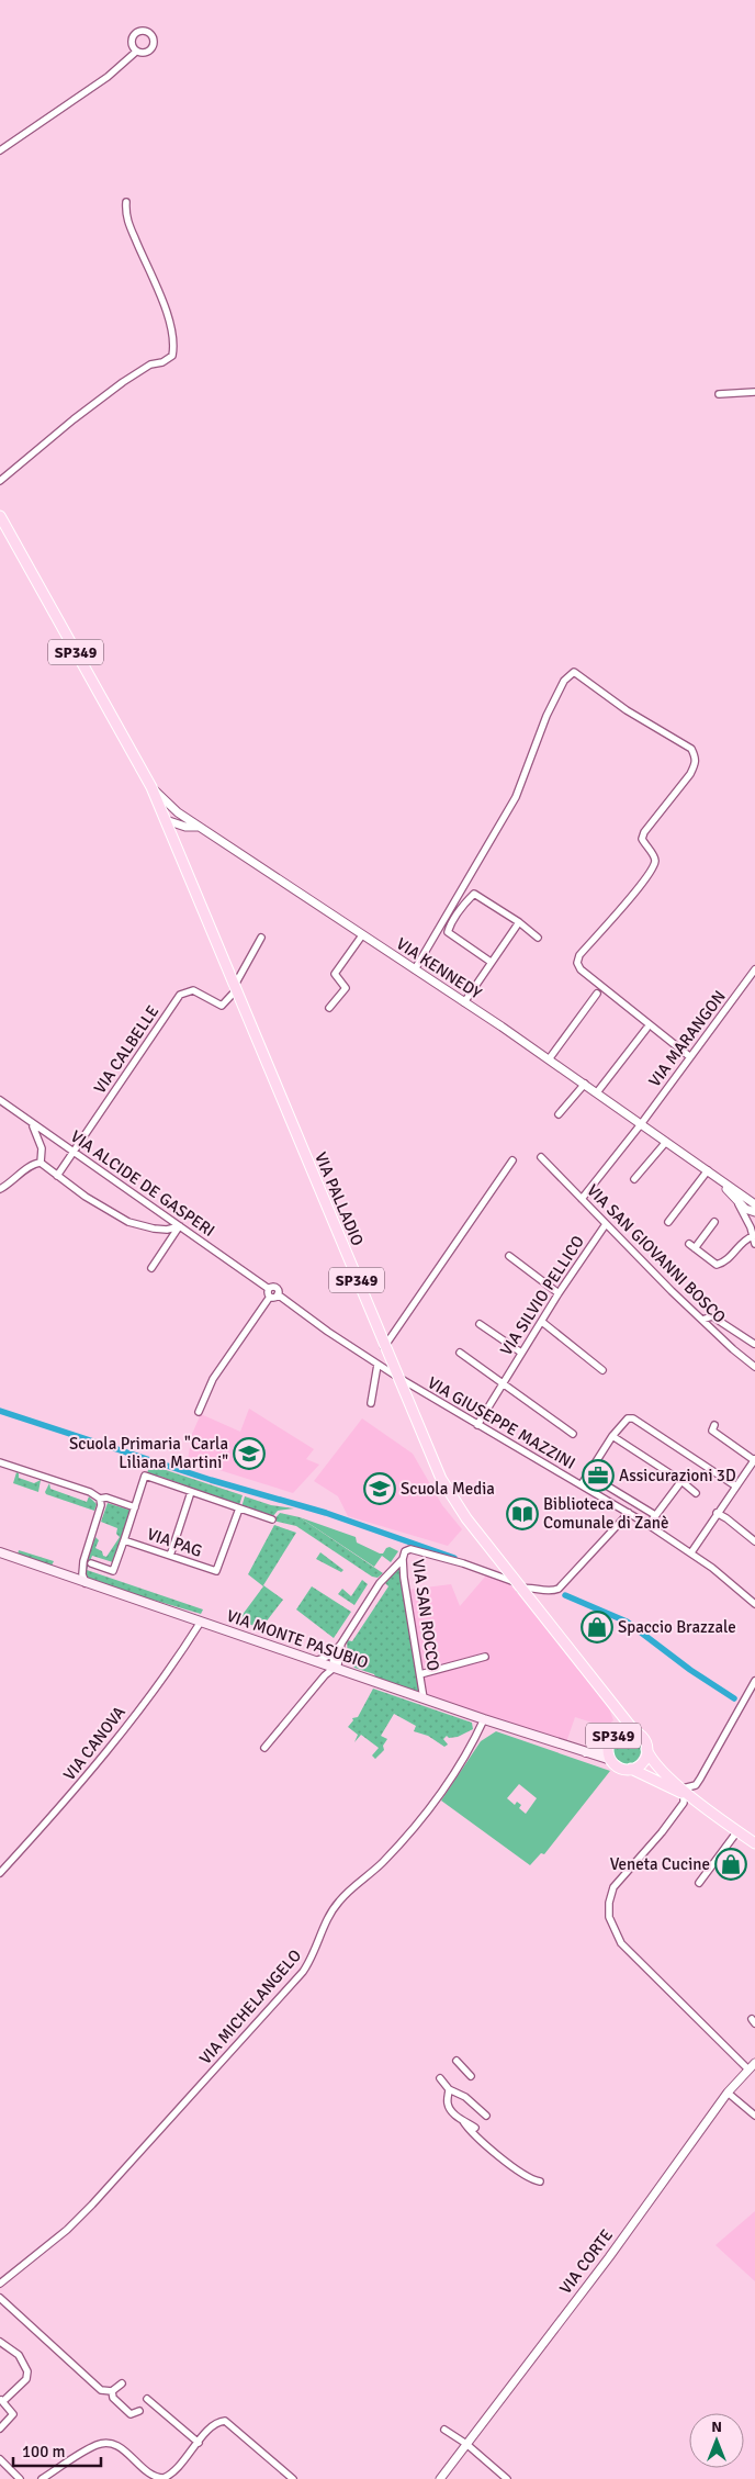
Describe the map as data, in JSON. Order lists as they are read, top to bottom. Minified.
{"streets":{"main road":["SP349","VIA PALLADIO","VIA MONTE PASUBIO"],"street":["VIA KENNEDY","VIA MARANGON","VIA CALBELLE","VIA ALCIDE DE GASPERI","VIA SAN GIOVANNI BOSCO","VIA SILVIO PELLICO","VIA GIUSEPPE MAZZINI","VIA PAG","VIA SAN ROCCO","VIA CANOVA","VIA MICHELANGELO","VIA CORTE"]},"crossings":[["SP349","VIA KENNEDY"],["SP349","VIA PALLADIO"],["SP349","VIA MONTE PASUBIO"],["VIA KENNEDY","VIA MARANGON"],["VIA MARANGON","VIA SAN GIOVANNI BOSCO"],["VIA CALBELLE","VIA ALCIDE DE GASPERI"],["VIA CALBELLE","VIA PALLADIO"],["VIA ALCIDE DE GASPERI","VIA PALLADIO"],["VIA ALCIDE DE GASPERI","VIA GIUSEPPE MAZZINI"],["VIA PALLADIO","VIA GIUSEPPE MAZZINI"],["VIA PALLADIO","VIA SAN ROCCO"],["VIA SAN GIOVANNI BOSCO","VIA SILVIO PELLICO"],["VIA SILVIO PELLICO","VIA GIUSEPPE MAZZINI"],["VIA GIUSEPPE MAZZINI","VIA SAN ROCCO"],["VIA SAN ROCCO","VIA MONTE PASUBIO"],["VIA MONTE PASUBIO","VIA CANOVA"],["VIA MONTE PASUBIO","VIA MICHELANGELO"]],"places":{"school or university":["Scuola Primaria \"Carla Liliana Martini\"","Scuola Media"],"office":["Assicurazioni 3D"],"library":["Biblioteca Comunale di Zanè"],"shop":["Spaccio Brazzale","Veneta Cucine"]},"scale_bar":"100 m","north":"top"}
